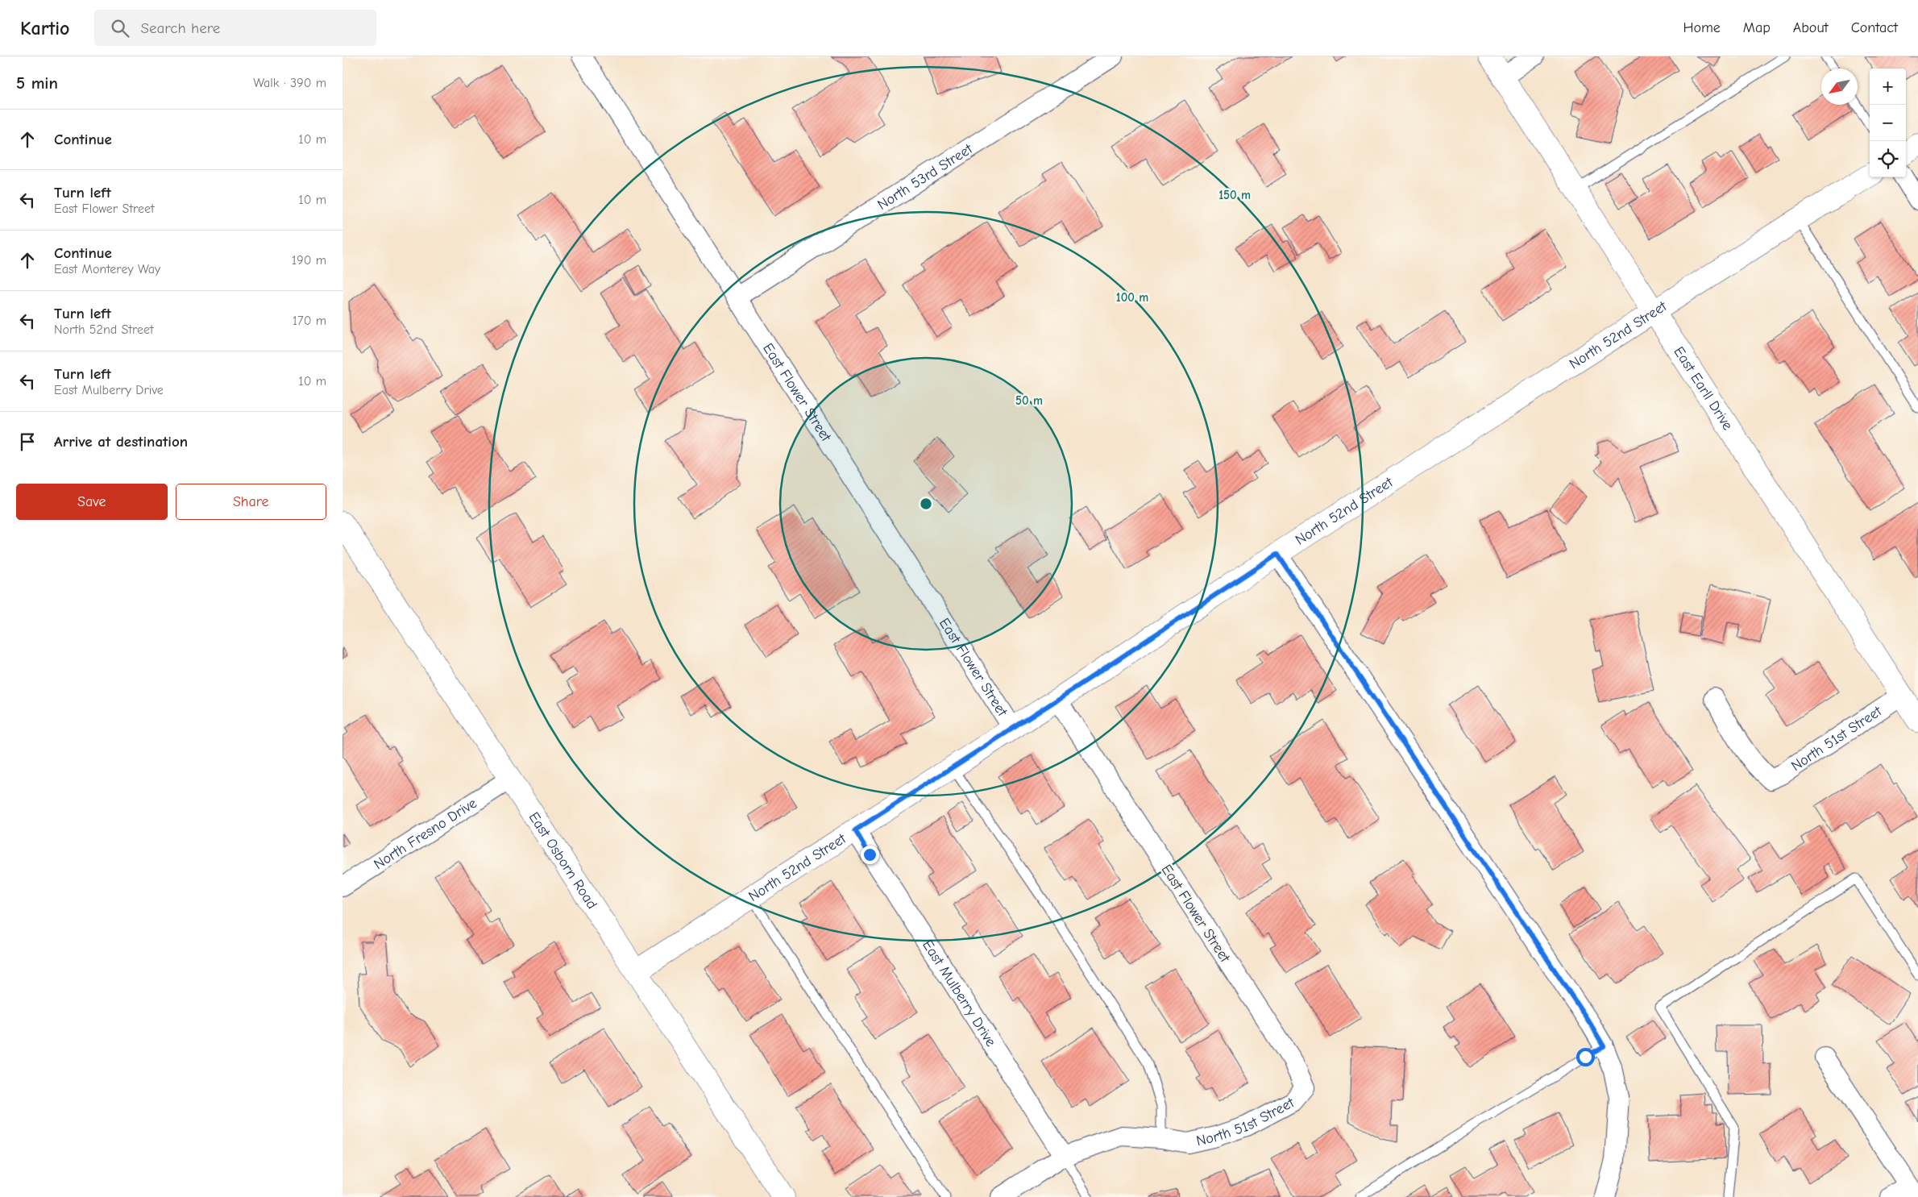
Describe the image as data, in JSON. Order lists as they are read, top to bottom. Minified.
{"streets":{"street":["North 53rd Street","North 52nd Street","East Earll Drive","East Flower Street","North 51st Street","North Fresno Drive","East Osborn Road","East Mulberry Drive"]},"crossings":[["North 53rd Street","East Flower Street"],["North 52nd Street","East Earll Drive"],["North 52nd Street","East Flower Street"],["North 52nd Street","East Osborn Road"],["North 52nd Street","East Mulberry Drive"],["East Earll Drive","North 51st Street"],["East Flower Street","North 51st Street"],["North 51st Street","East Mulberry Drive"],["North Fresno Drive","East Osborn Road"]],"north":"bottom left","page":{"header":"Kartio","search":"Search here","nav":["Home","Map","About","Contact"],"heading":["5 min","Walk · 390 m"],"map_buttons":["+","−"],"list":[["Continue","10 m"],["Turn left","East Flower Street","10 m"],["Continue","East Monterey Way","190 m"],["Turn left","North 52nd Street","170 m"],["Turn left","East Mulberry Drive","10 m"],"Arrive at destination"],"buttons":["Save","Share"]},"rings":["150 m","100 m","50 m"]}
